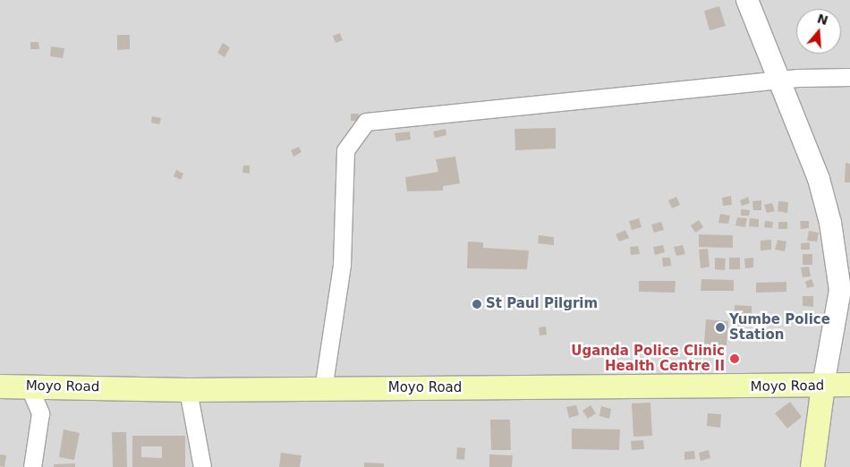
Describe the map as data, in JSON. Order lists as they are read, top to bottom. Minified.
{"streets":{"main road":["Moyo Road"]},"places":["St Paul Pilgrim","Yumbe Police Station","Uganda Police Clinic Health Centre II"],"north":"top"}
